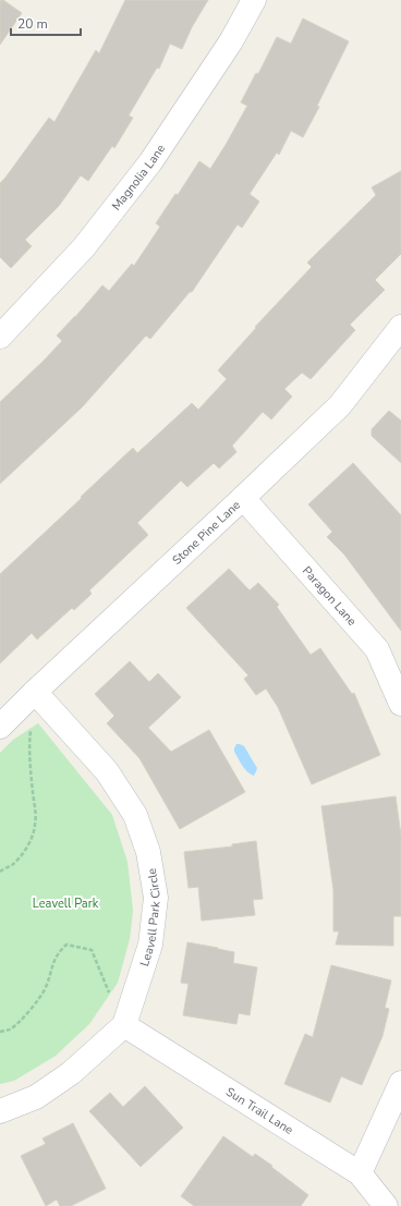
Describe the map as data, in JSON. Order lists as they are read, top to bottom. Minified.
{"streets":{"street":["Magnolia Lane","Stone Pine Lane","Paragon Lane","Leavell Park Circle","Sun Trail Lane"]},"crossings":[["Stone Pine Lane","Paragon Lane"],["Stone Pine Lane","Leavell Park Circle"],["Leavell Park Circle","Sun Trail Lane"]],"parks":["Leavell Park"],"scale_bar":"20 m"}
